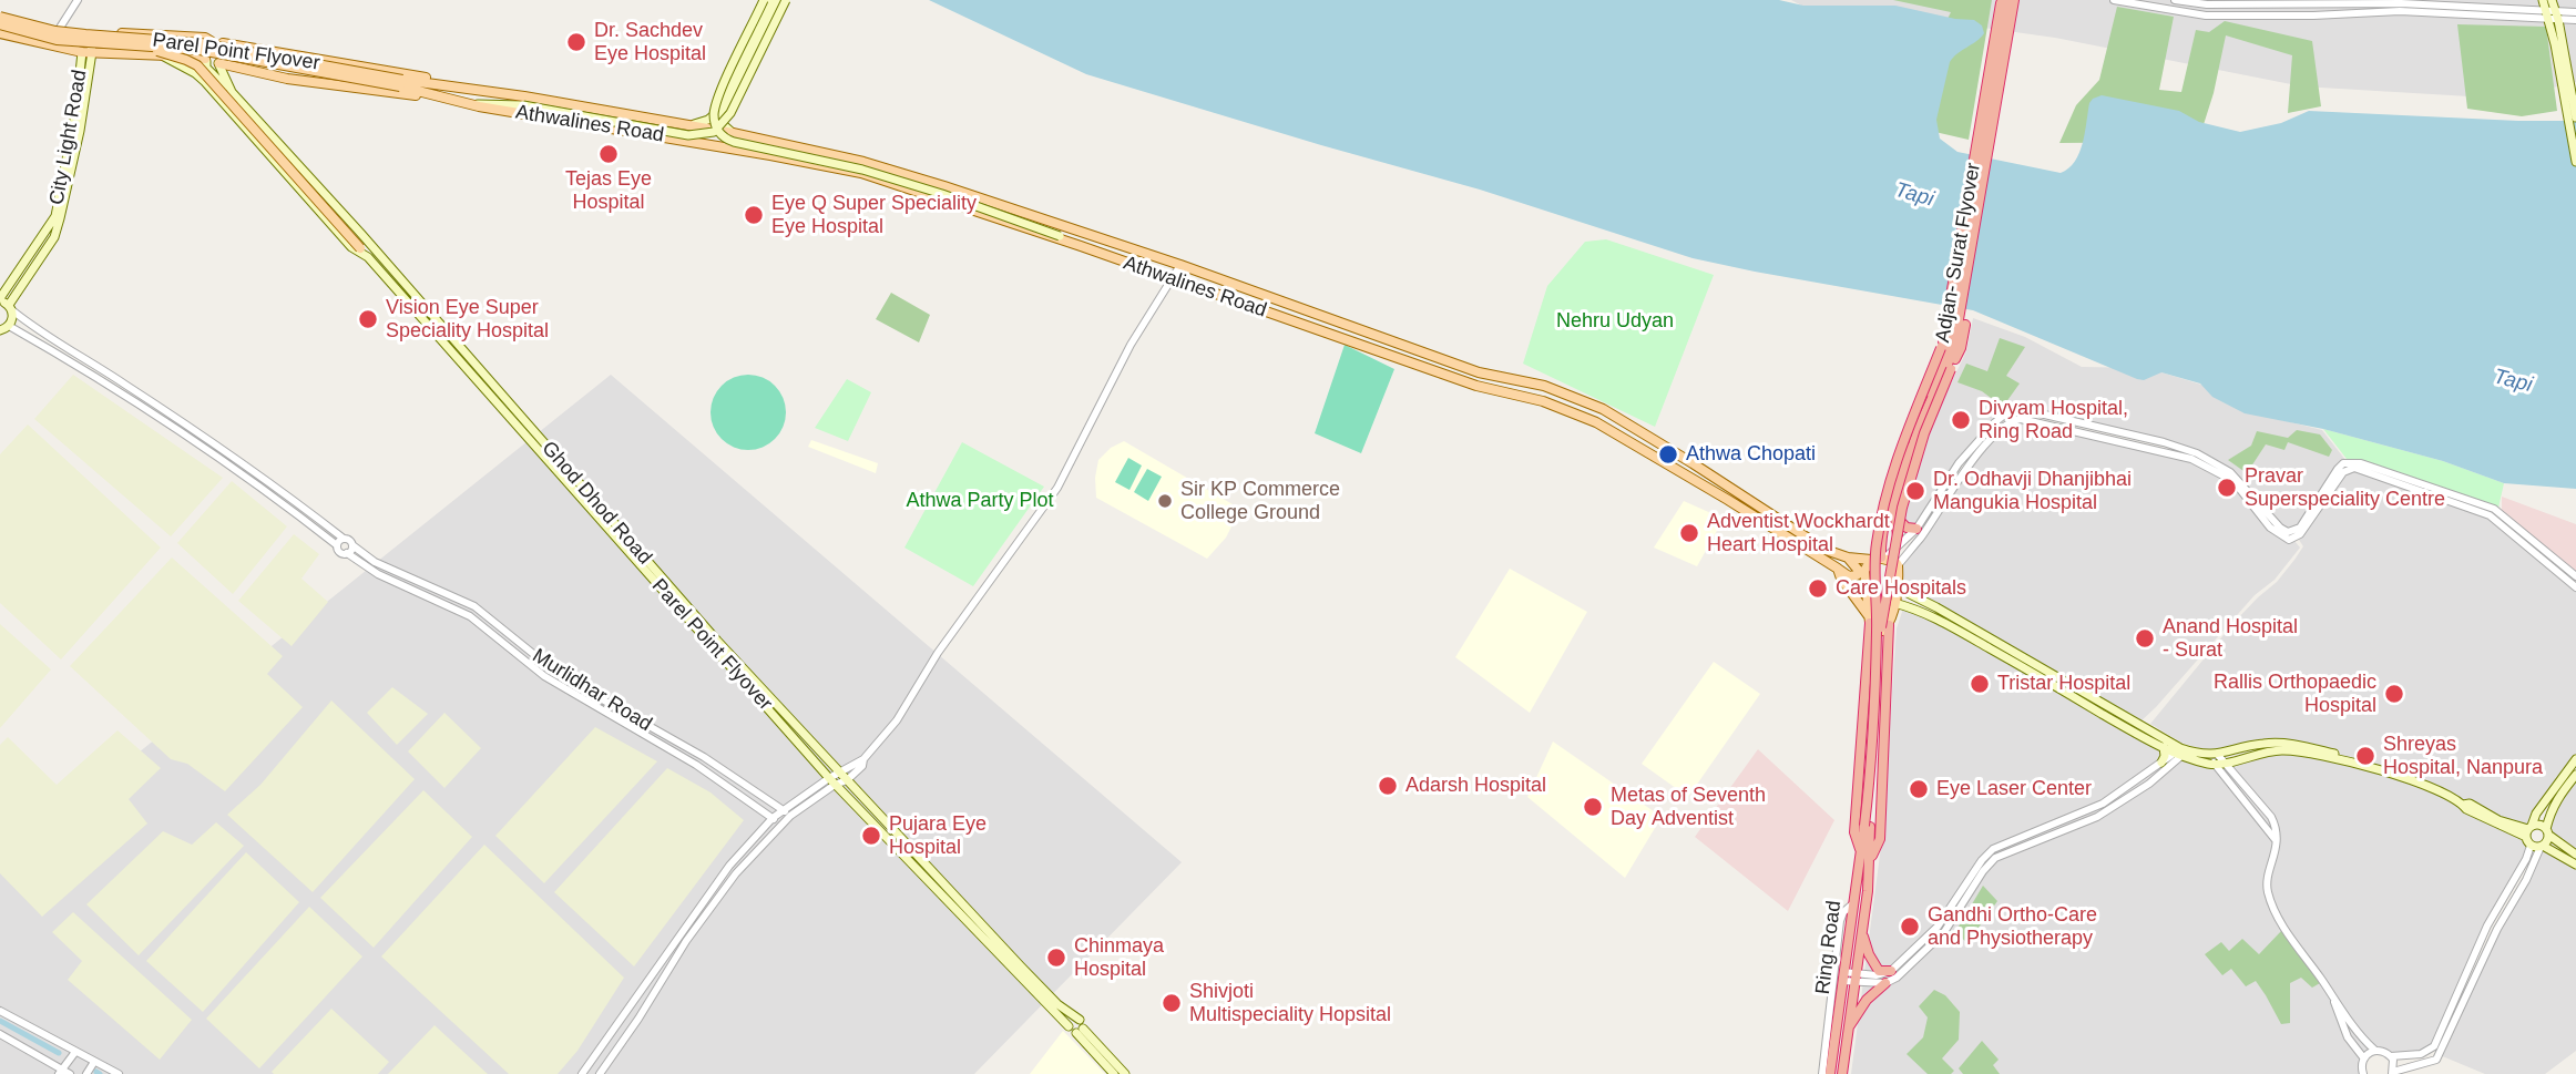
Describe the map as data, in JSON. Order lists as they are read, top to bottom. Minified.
{"streets":{"highway":["Adjan- Surat Flyover","Ring Road"],"main road":["Parel Point Flyover","Athwalines Road","Ghod Dhod Road"],"street":["Murlidhar Road"]},"crossings":[["Parel Point Flyover","Athwalines Road"],["Parel Point Flyover","Ghod Dhod Road"],["Adjan- Surat Flyover","Ring Road"]],"water":["Tapi"],"parks":["Nehru Udyan","Athwa Party Plot"],"places":["Dr. Sachdev Eye Hospital","Tejas Eye Hospital","Eye Q Super Speciality Eye Hospital","Vision Eye Super Speciality Hospital","Divyam Hospital, Ring Road","Athwa Chopati","Pravar Superspeciality Centre","Dr. Odhavji Dhanjibhai Mangukia Hospital","Sir KP Commerce College Ground","Adventist Wockhardt Heart Hospital","Care Hospitals","Anand Hospital - Surat","Tristar Hospital","Rallis Orthopaedic Hospital","Shreyas Hospital, Nanpura","Adarsh Hospital","Eye Laser Center","Metas of Seventh Day Adventist","Pujara Eye Hospital","Gandhi Ortho-Care and Physiotherapy","Chinmaya Hospital","Shivjoti Multispeciality Hopsital"]}
